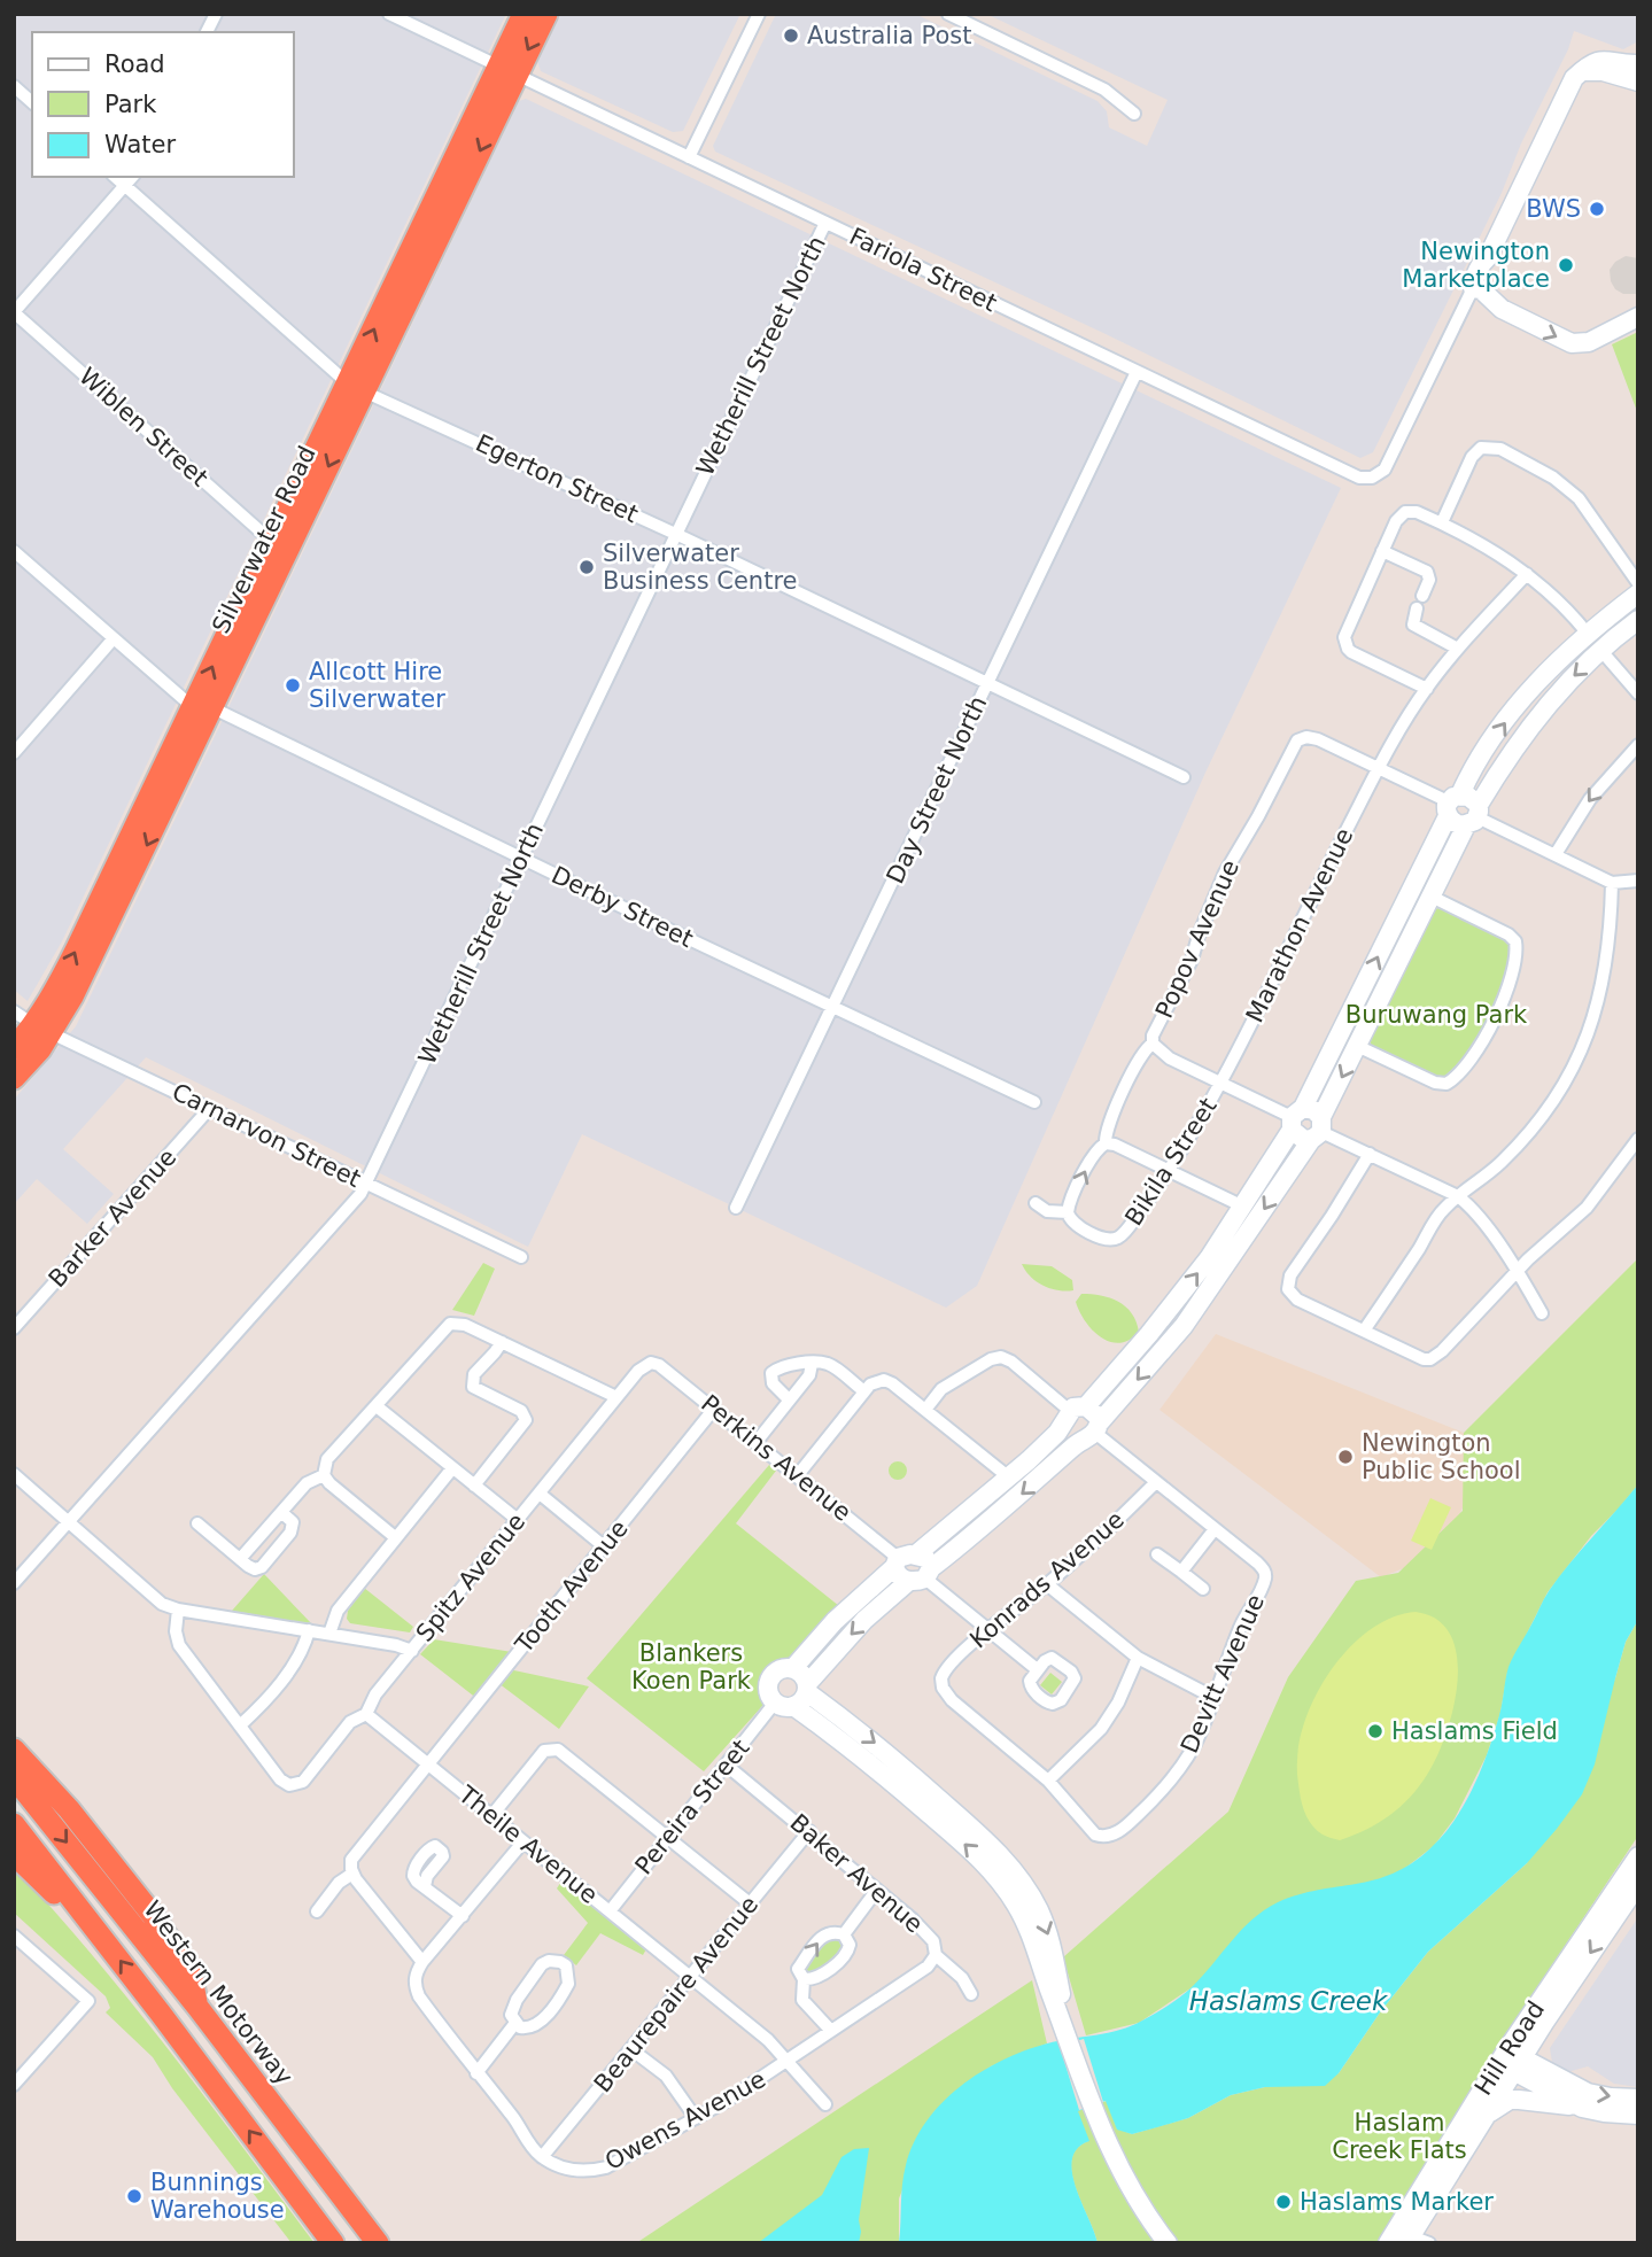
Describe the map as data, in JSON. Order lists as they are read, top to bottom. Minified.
{"streets":{"highway":["Silverwater Road","Western Motorway"],"street":["Fariola Street","Wetherill Street North","Wiblen Street","Egerton Street","Day Street North","Derby Street","Marathon Avenue","Popov Avenue","Carnarvon Street","Bikila Street","Barker Avenue","Perkins Avenue","Spitz Avenue","Konrads Avenue","Tooth Avenue","Devitt Avenue","Pereira Street","Theile Avenue","Baker Avenue","Beaurepaire Avenue","Hill Road","Owens Avenue"]},"crossings":[["Fariola Street","Wetherill Street North"],["Fariola Street","Silverwater Road"],["Fariola Street","Day Street North"],["Wetherill Street North","Egerton Street"],["Wetherill Street North","Derby Street"],["Wetherill Street North","Carnarvon Street"],["Wiblen Street","Silverwater Road"],["Egerton Street","Silverwater Road"],["Egerton Street","Day Street North"],["Silverwater Road","Derby Street"],["Silverwater Road","Carnarvon Street"],["Day Street North","Derby Street"],["Marathon Avenue","Popov Avenue"],["Marathon Avenue","Bikila Street"],["Popov Avenue","Bikila Street"],["Carnarvon Street","Barker Avenue"],["Perkins Avenue","Spitz Avenue"],["Perkins Avenue","Tooth Avenue"],["Spitz Avenue","Theile Avenue"],["Konrads Avenue","Devitt Avenue"],["Tooth Avenue","Theile Avenue"],["Pereira Street","Theile Avenue"],["Pereira Street","Baker Avenue"],["Theile Avenue","Beaurepaire Avenue"],["Theile Avenue","Owens Avenue"],["Baker Avenue","Beaurepaire Avenue"],["Baker Avenue","Owens Avenue"],["Beaurepaire Avenue","Owens Avenue"]],"water":["Haslams Creek"],"parks":["Buruwang Park","Blankers Koen Park","Haslam Creek Flats"],"places":["Australia Post","BWS","Newington Marketplace","Silverwater Business Centre","Allcott Hire Silverwater","Newington Public School","Haslams Field","Bunnings Warehouse","Haslams Marker"],"legend":["Road","Park","Water"]}
